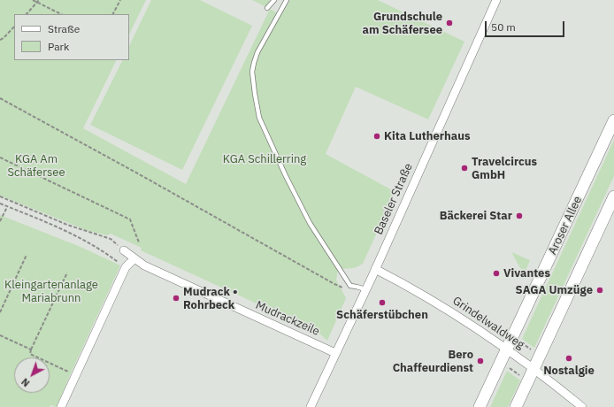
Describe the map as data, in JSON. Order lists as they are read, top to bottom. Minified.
{"streets":{"main road":["Aroser Allee"],"street":["Baseler Straße","Mudrackzeile","Grindelwaldweg"]},"crossings":[["Baseler Straße","Mudrackzeile"],["Baseler Straße","Grindelwaldweg"],["Aroser Allee","Grindelwaldweg"]],"parks":["KGA Am Schäfersee","KGA Schillerring","Kleingartenanlage Mariabrunn"],"places":["Grundschule am Schäfersee","Kita Lutherhaus","Travelcircus GmbH","Bäckerei Star","Vivantes","SAGA Umzüge","Mudrack • Rohrbeck","Schäferstübchen","Nostalgie","Bero Chaffeurdienst"],"legend":["Straße","Park"],"scale_bar":"50 m","north":"bottom left"}
